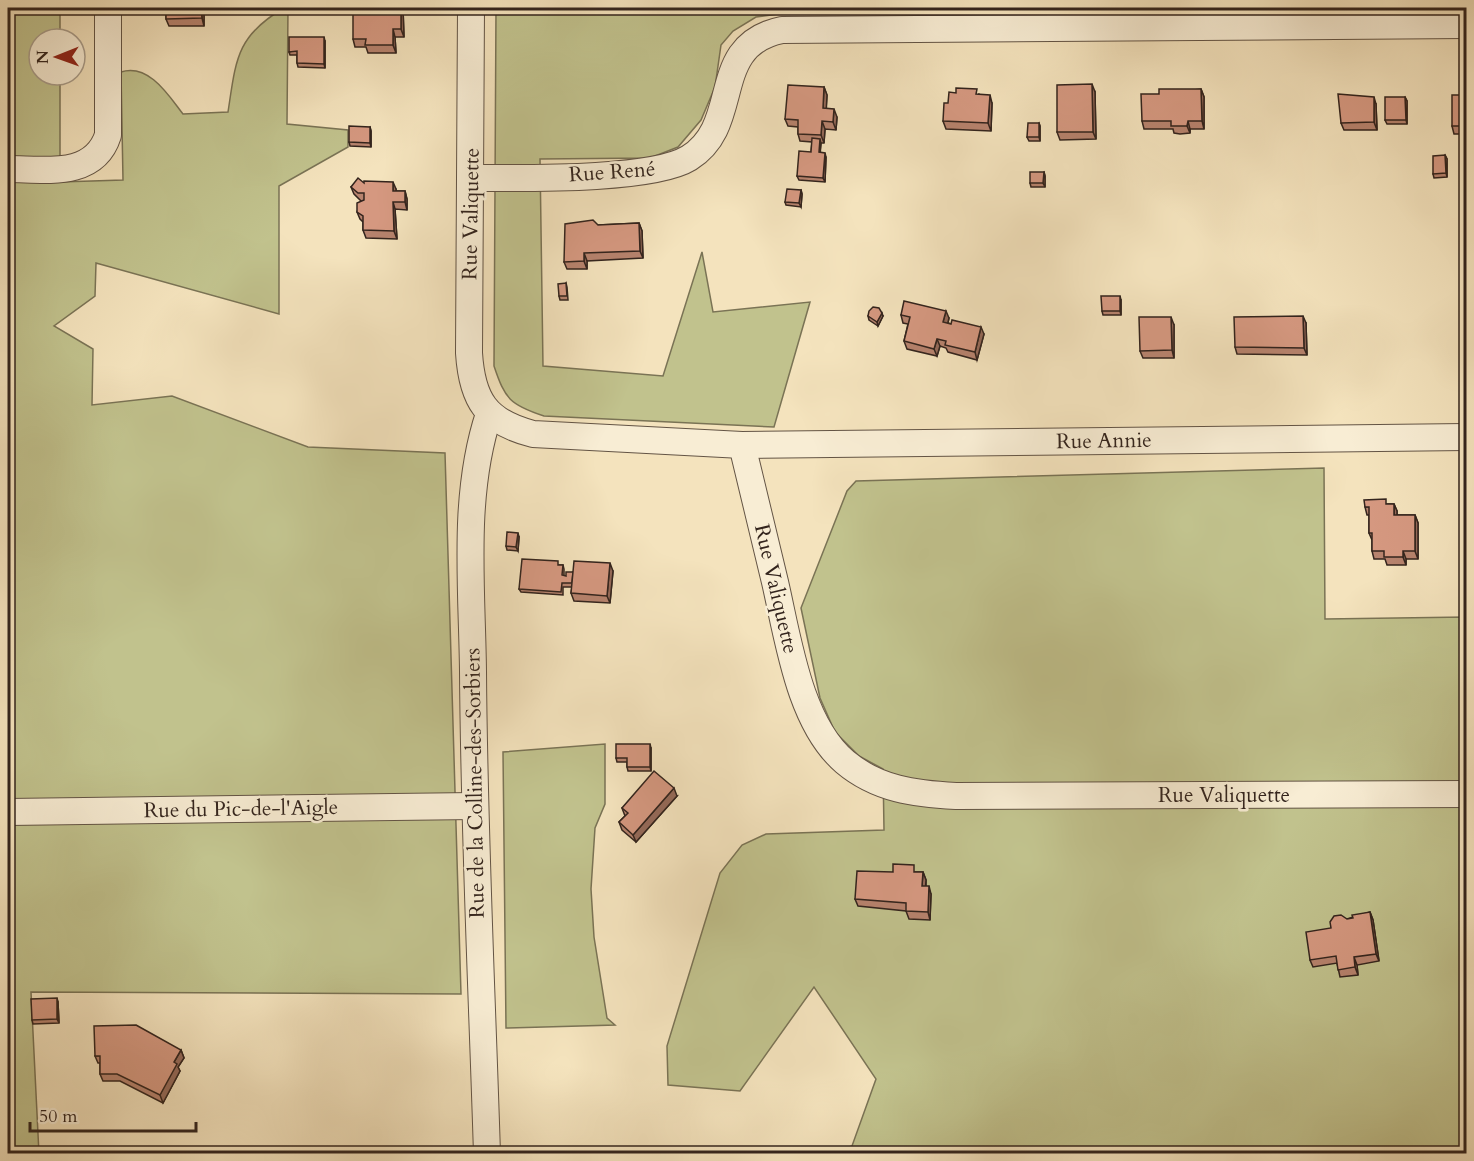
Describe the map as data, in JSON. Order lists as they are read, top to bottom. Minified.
{"streets":{"street":["Rue René","Rue Valiquette","Rue Annie","Rue de la Colline-des-Sorbiers","Rue du Pic-de-l'Aigle"]},"crossings":[["Rue René","Rue Valiquette"],["Rue Valiquette","Rue Annie"],["Rue Valiquette","Rue de la Colline-des-Sorbiers"],["Rue de la Colline-des-Sorbiers","Rue du Pic-de-l'Aigle"]],"scale_bar":"50 m","north":"left"}
